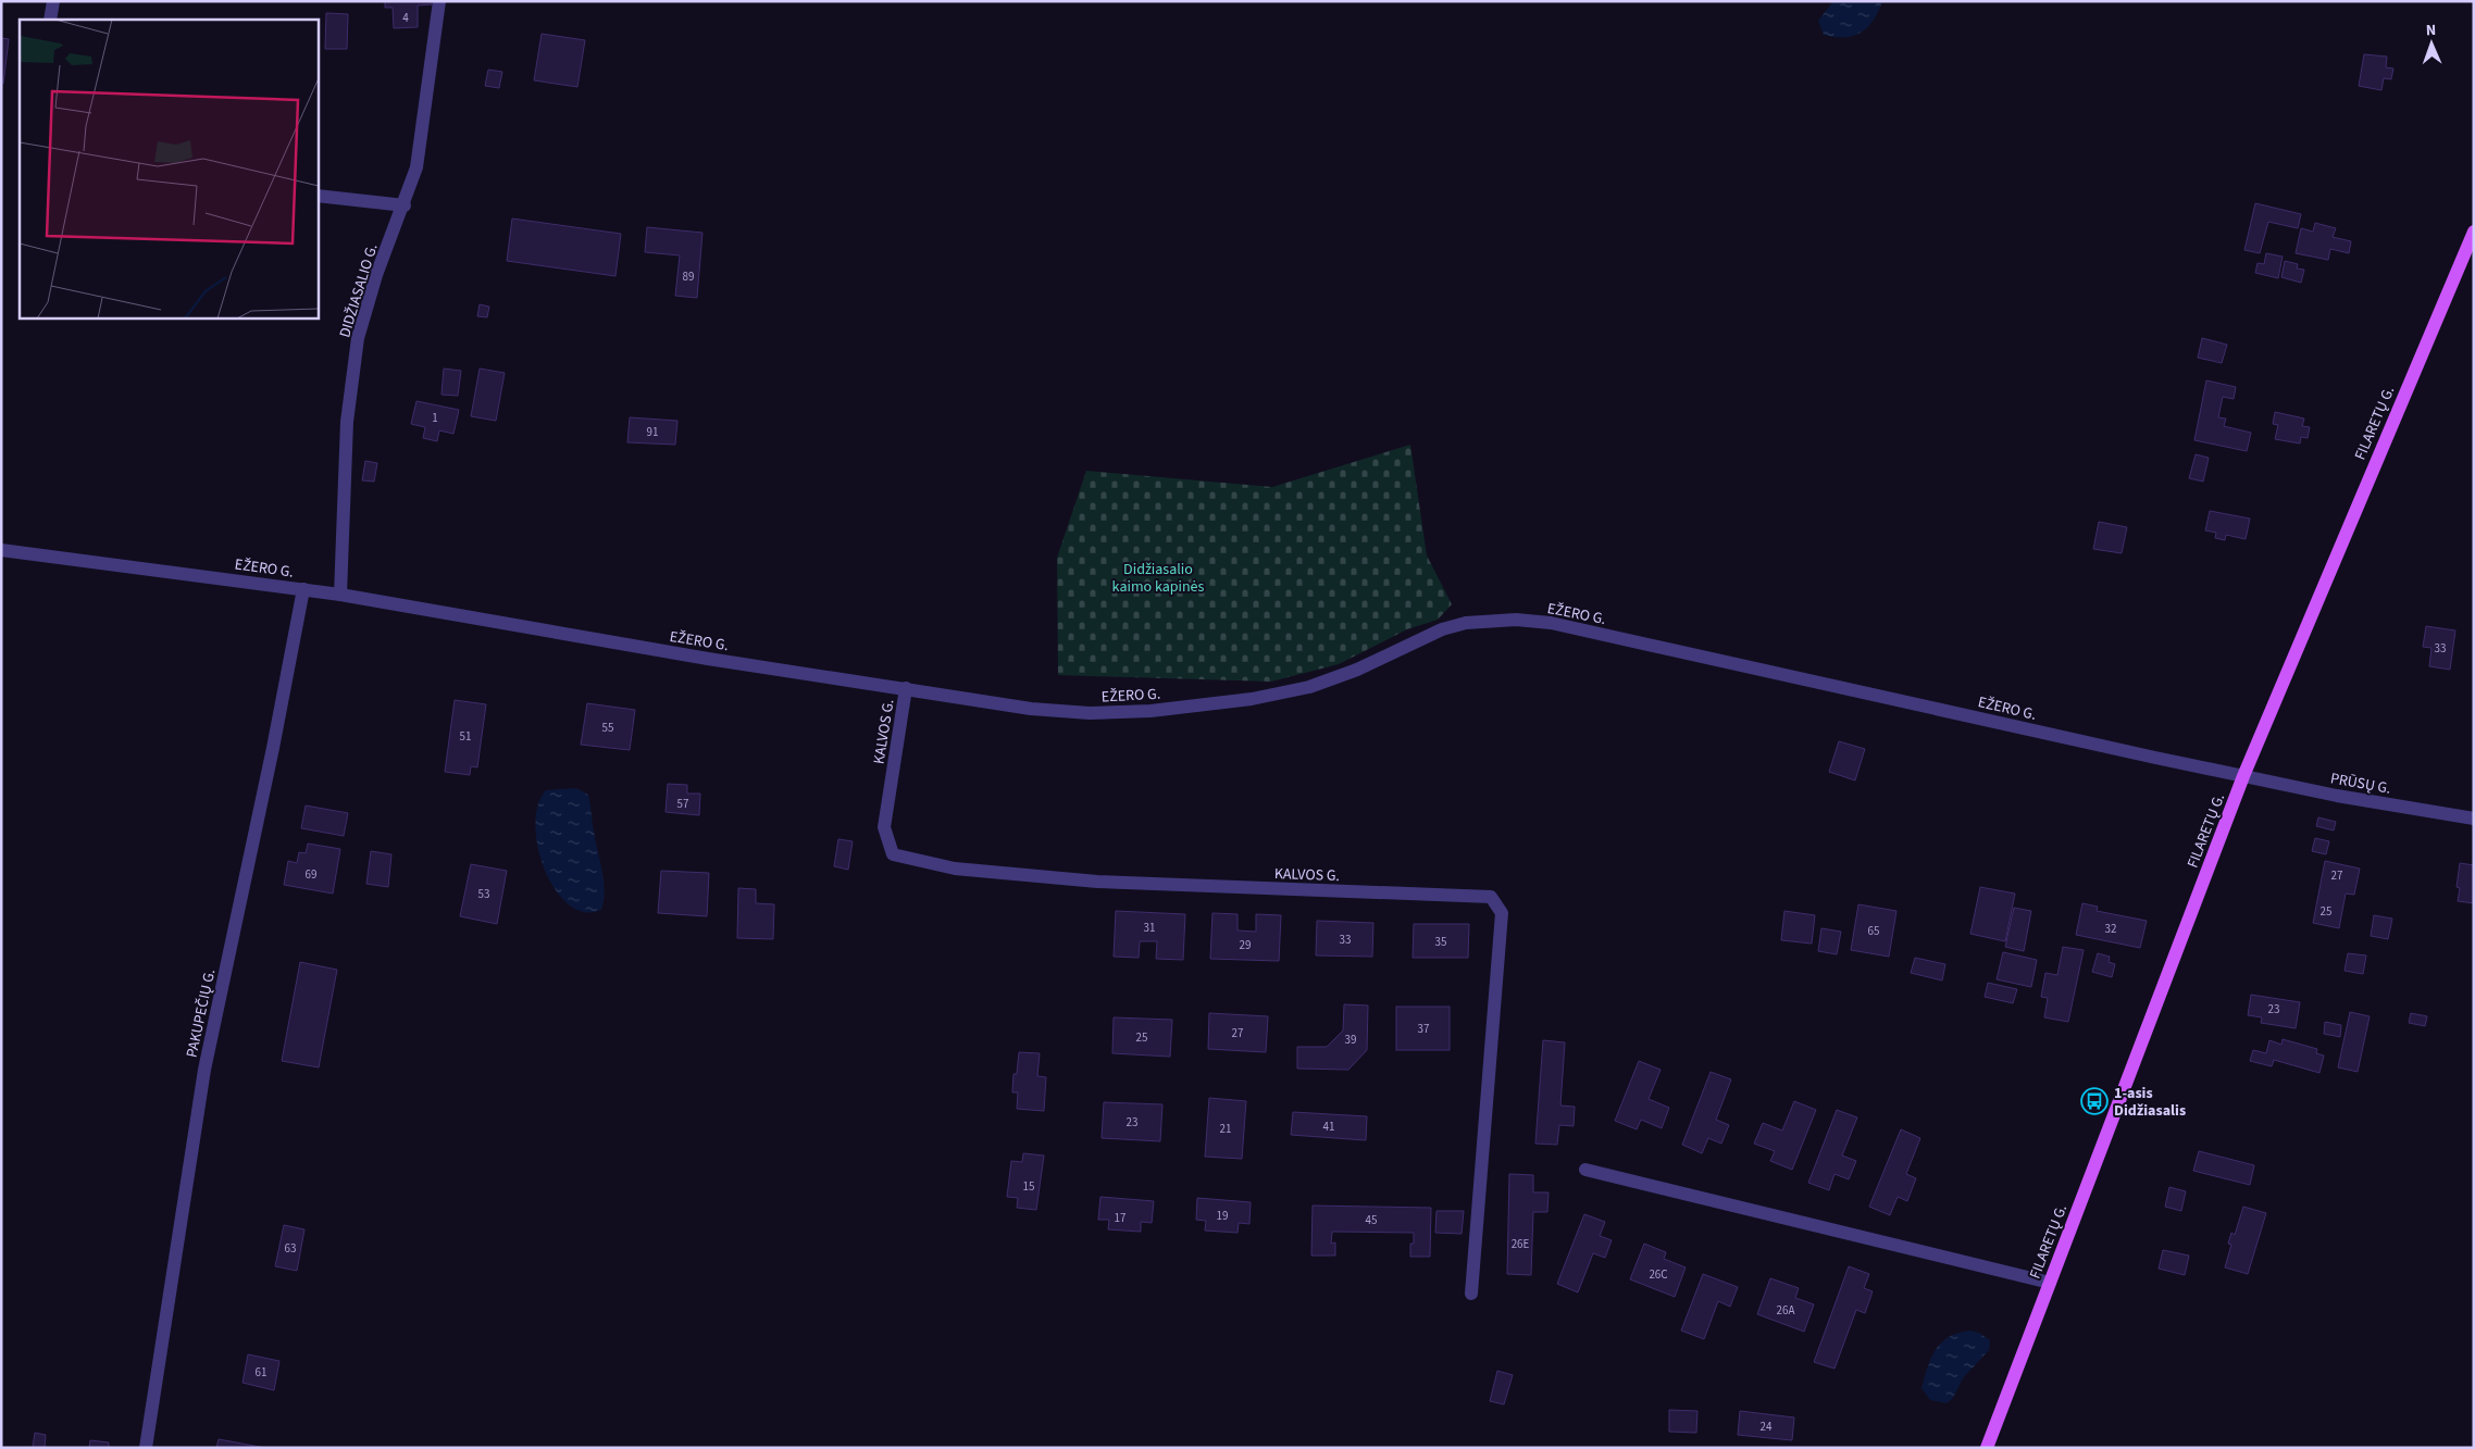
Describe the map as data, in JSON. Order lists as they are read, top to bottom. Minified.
{"streets":{"main road":["FILARETŲ G."],"street":["DIDŽIASALIO G.","EŽERO G.","KALVOS G.","PRŪSŲ G.","PAKUPEČIŲ G."]},"crossings":[["DIDŽIASALIO G.","EŽERO G."],["FILARETŲ G.","EŽERO G."],["FILARETŲ G.","PRŪSŲ G."],["EŽERO G.","KALVOS G."],["EŽERO G.","PRŪSŲ G."],["EŽERO G.","PAKUPEČIŲ G."]],"parks":["Didžiasalio kaimo kapinės"],"places":{"bus stop":["1-asis Didžiasalis"]},"house_numbers":["4","89","1","91","33","55","51","57","69","27","53","25","31","32","65","33","35","29","23","37","27","25","39","23","41","21","15","19","17","45","26E","63","26C","26A","61","24"],"north":"top"}
